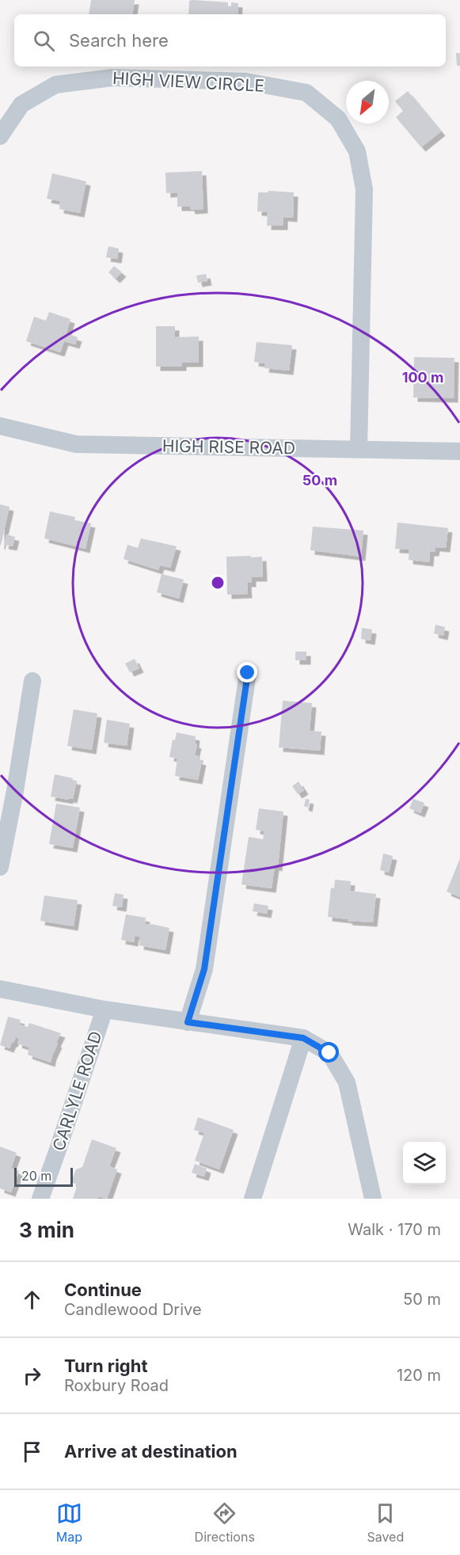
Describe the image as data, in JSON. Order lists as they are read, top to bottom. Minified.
{"streets":{"street":["HIGH VIEW CIRCLE","HIGH RISE ROAD","CARLYLE ROAD"]},"crossings":[["HIGH VIEW CIRCLE","HIGH RISE ROAD"]],"scale_bar":"20 m","north":"bottom left","page":{"search":"Search here","scale":"20 m","heading":["3 min","Walk · 170 m"],"list":[["Continue","Candlewood Drive","50 m"],["Turn right","Roxbury Road","120 m"],"Arrive at destination"],"nav":["Map","Directions","Saved"]},"rings":["100 m","50 m"]}
